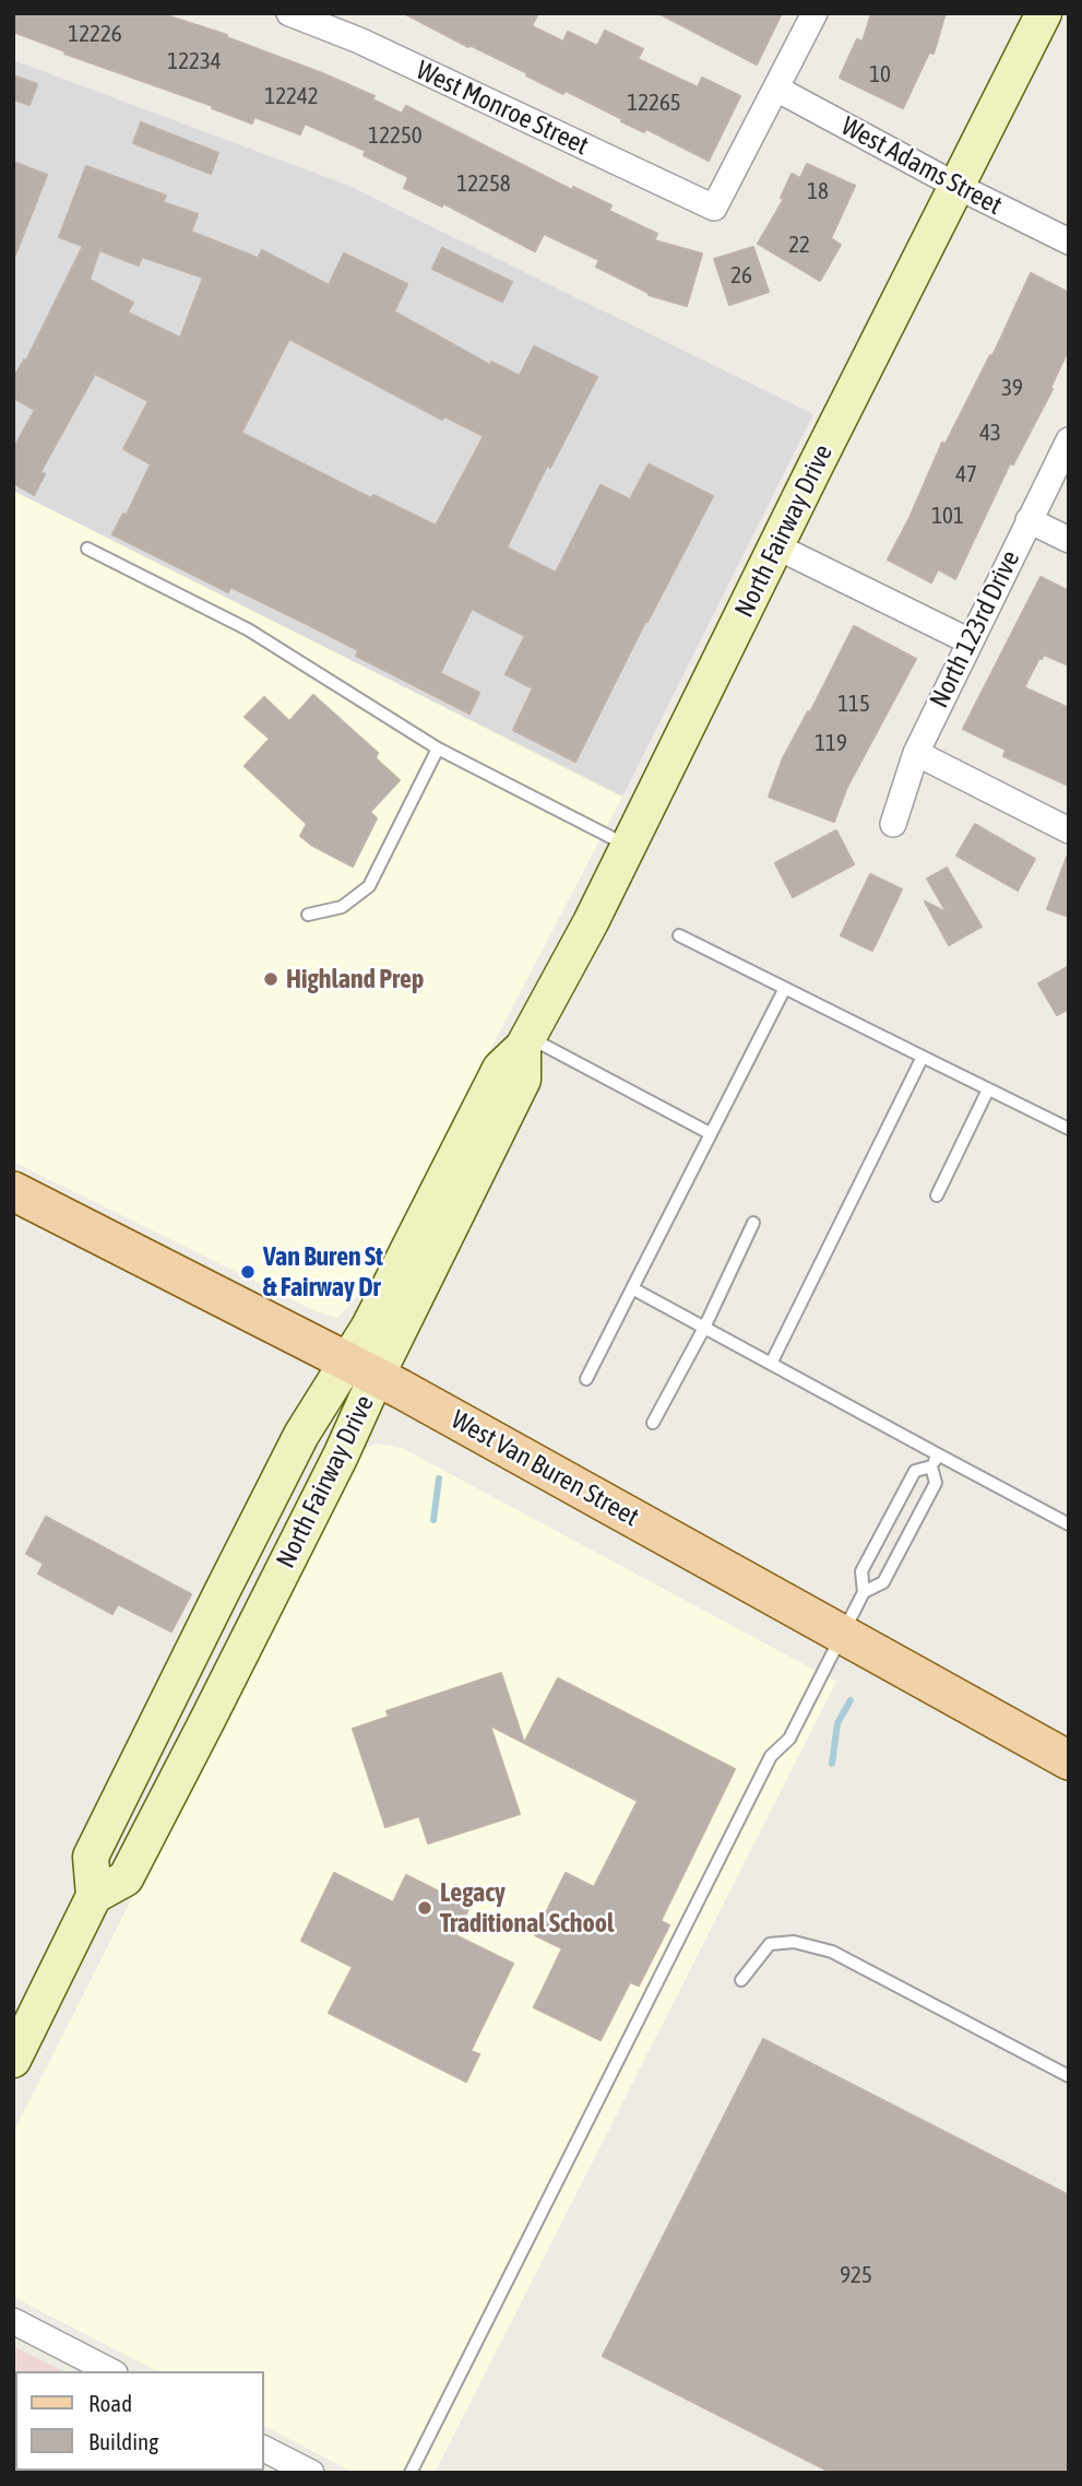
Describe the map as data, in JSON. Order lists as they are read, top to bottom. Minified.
{"streets":{"main road":["West Van Buren Street"],"street":["West Monroe Street","West Adams Street","North Fairway Drive","North 123rd Drive"]},"crossings":[["West Monroe Street","West Adams Street"],["West Adams Street","North Fairway Drive"],["North Fairway Drive","West Van Buren Street"]],"places":["Highland Prep","Van Buren St & Fairway Dr","Legacy Traditional School"],"house_numbers":["12226","12234","10","12242","12265","12250","12258","18","22","26","39","43","47","101","115","119","925"],"legend":["Road","Building"]}
